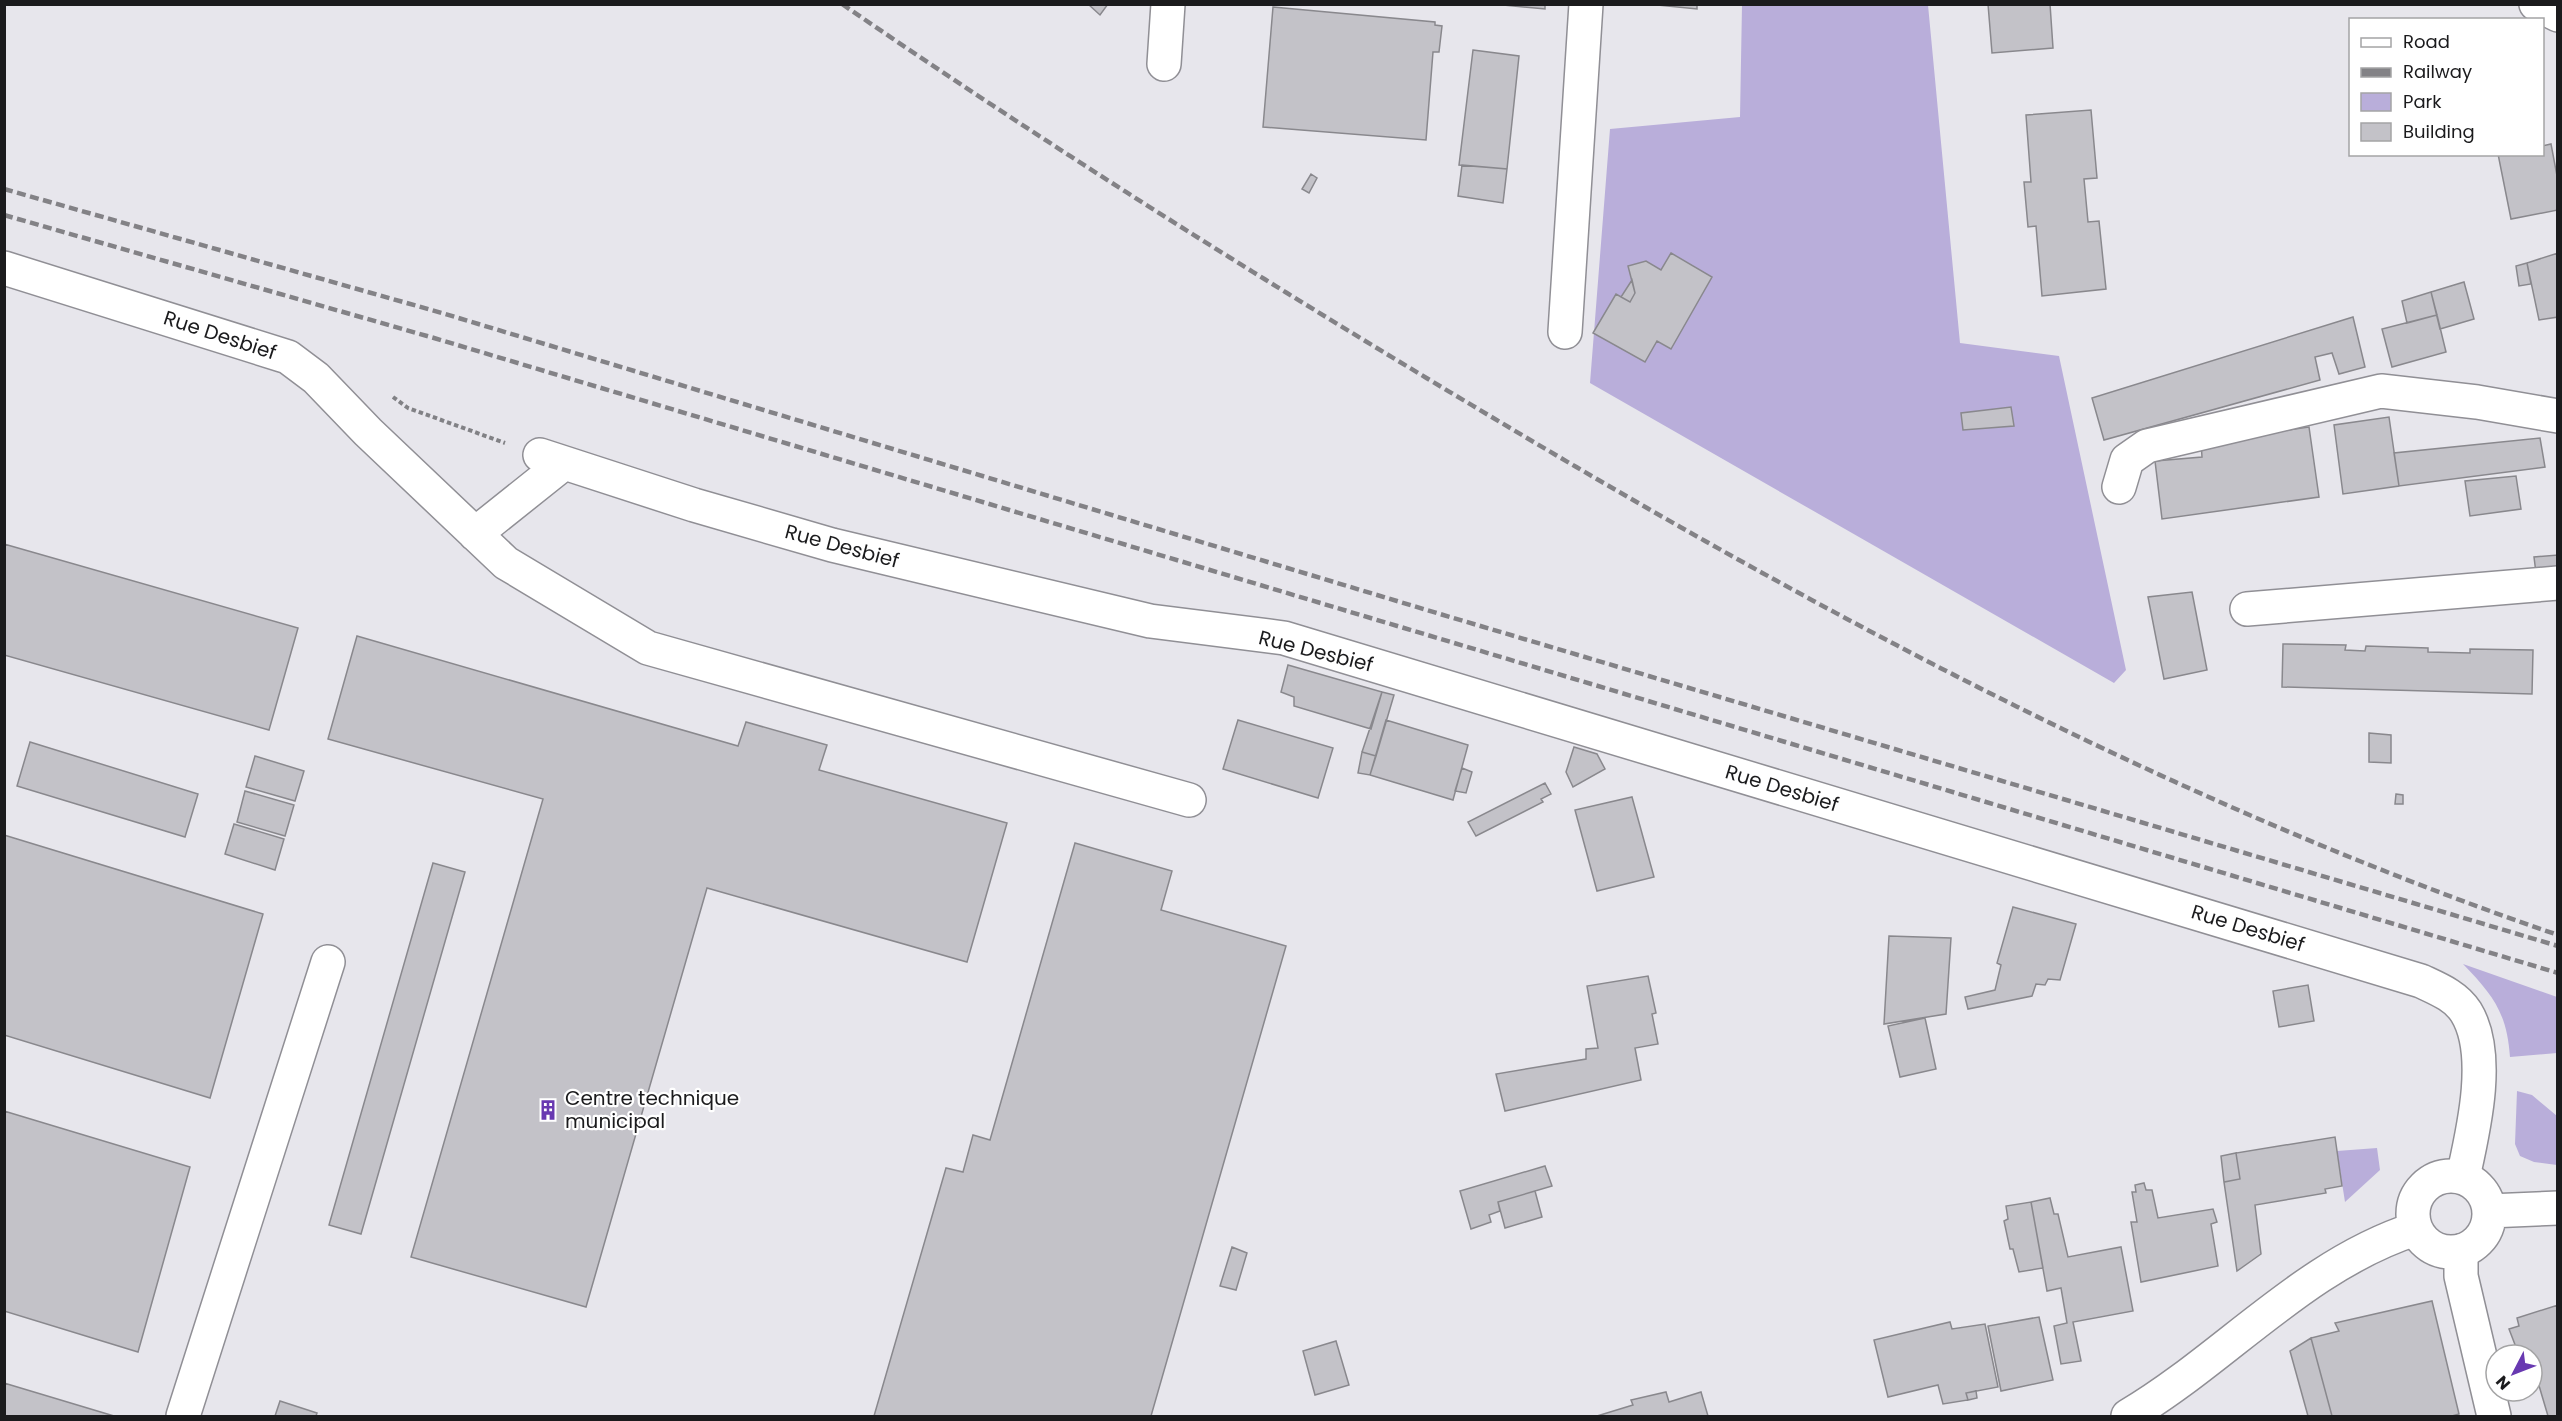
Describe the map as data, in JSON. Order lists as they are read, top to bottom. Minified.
{"streets":{"street":["Rue Desbief"]},"places":{"building":["Centre technique municipal"]},"legend":["Road","Railway","Park","Building"],"north":"bottom left"}
